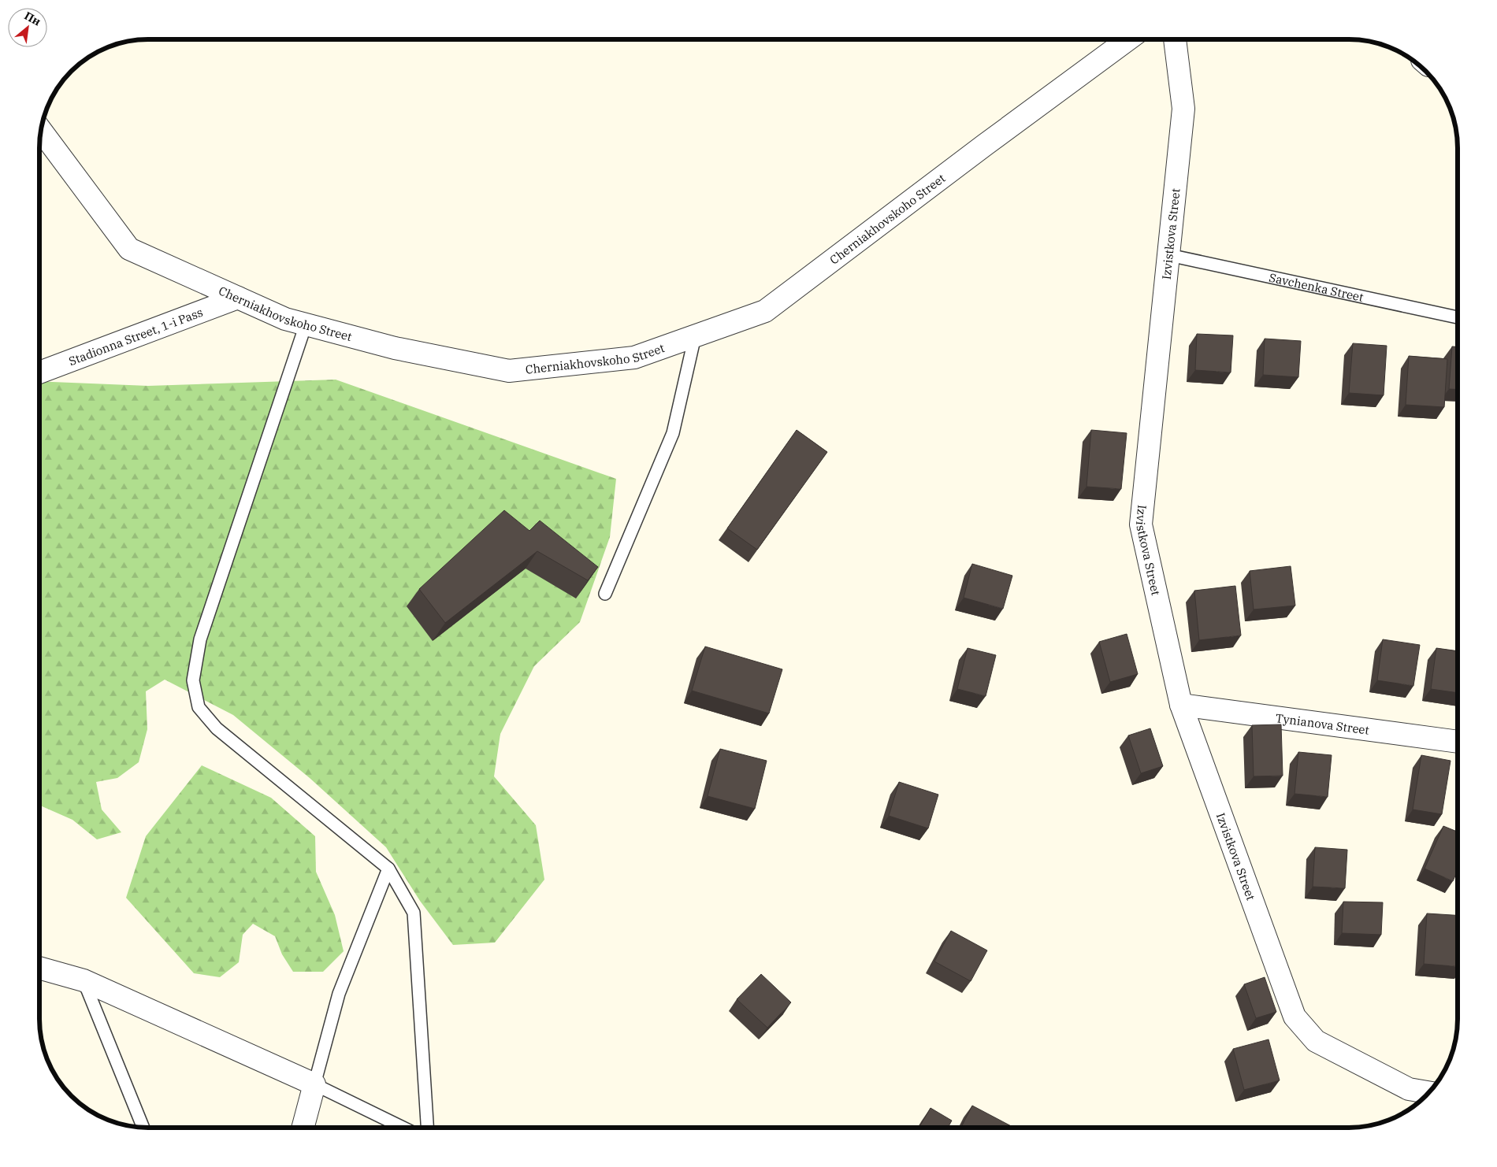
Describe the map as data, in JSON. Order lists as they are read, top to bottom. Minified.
{"streets":{"street":["Cherniakhovskoho Street","Izvistkova Street","Stadionna Street, 1-i Pass","Tynianova Street"],"lane":["Savchenka Street"]},"crossings":[["Cherniakhovskoho Street","Stadionna Street, 1-i Pass"],["Izvistkova Street","Savchenka Street"],["Izvistkova Street","Tynianova Street"]],"north":"top right"}
